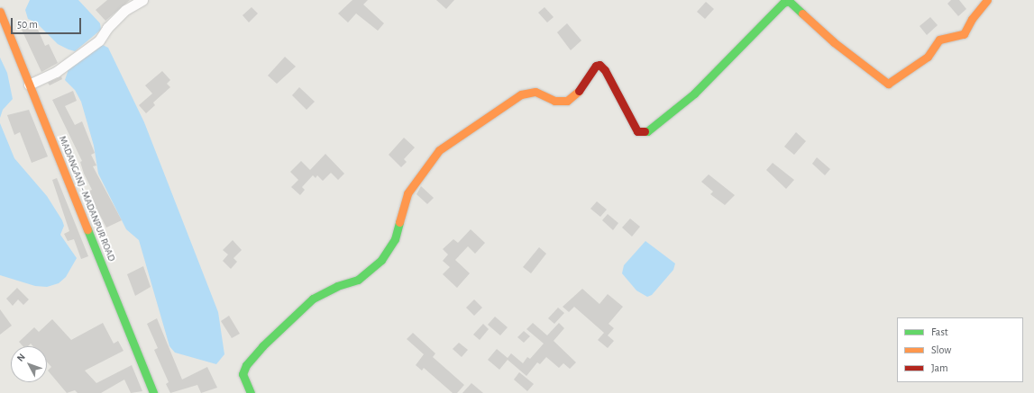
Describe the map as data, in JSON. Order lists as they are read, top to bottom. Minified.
{"streets":{"street":["MADANGANJ - MADANPUR ROAD"]},"legend":["Fast","Slow","Jam"],"scale_bar":"50 m","north":"top left"}
